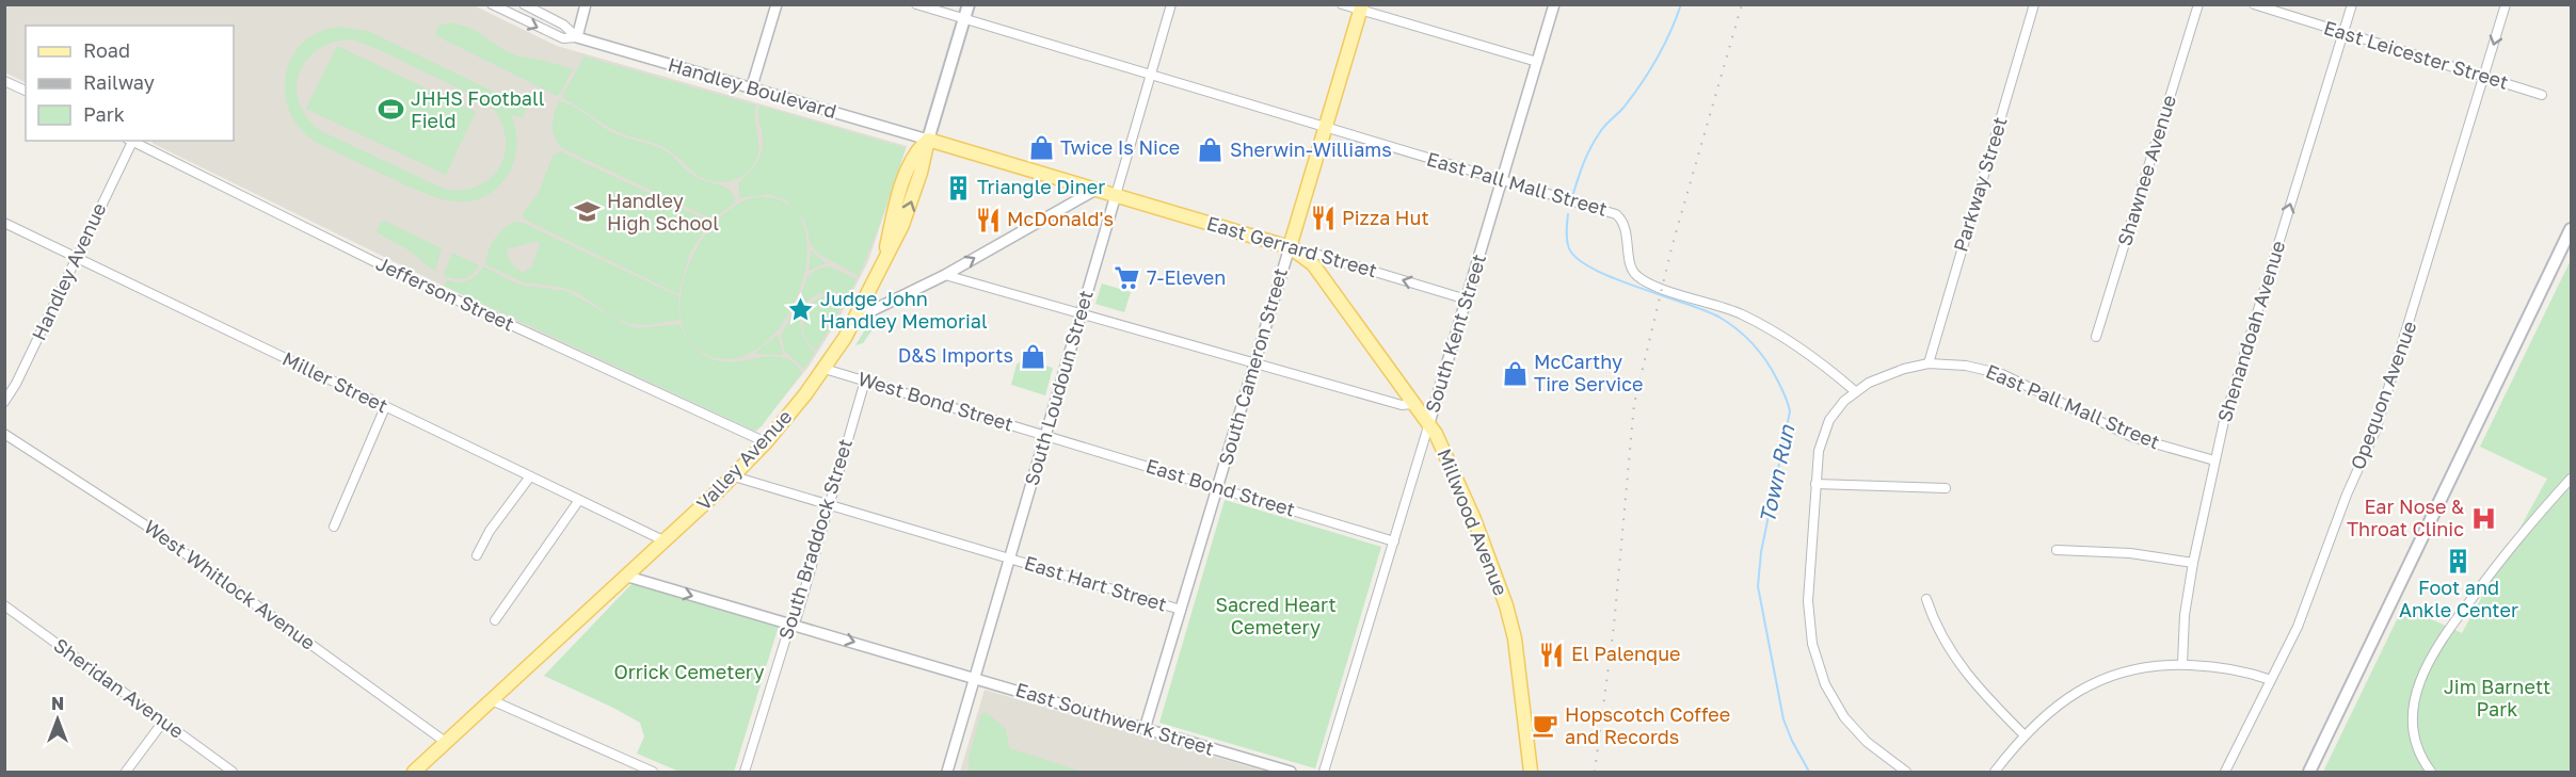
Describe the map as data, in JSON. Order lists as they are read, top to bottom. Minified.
{"streets":{"main road":["East Gerrard Street","South Cameron Street","Valley Avenue","Millwood Avenue"],"street":["East Leicester Street","Handley Boulevard","Shawnee Avenue","East Pall Mall Street","Parkway Street","Handley Avenue","Jefferson Street","Shenandoah Avenue","South Kent Street","Miller Street","South Loudoun Street","Opequon Avenue","West Bond Street","East Bond Street","South Braddock Street","East Hart Street","West Whitlock Avenue","Sheridan Avenue","East Southwerk Street"]},"crossings":[["East Leicester Street","Shenandoah Avenue"],["East Leicester Street","Opequon Avenue"],["Handley Boulevard","East Gerrard Street"],["East Pall Mall Street","Parkway Street"],["East Pall Mall Street","Shenandoah Avenue"],["East Pall Mall Street","South Kent Street"],["East Pall Mall Street","South Cameron Street"],["East Pall Mall Street","South Loudoun Street"],["East Gerrard Street","South Kent Street"],["East Gerrard Street","South Cameron Street"],["East Gerrard Street","South Loudoun Street"],["East Gerrard Street","Millwood Avenue"],["Handley Avenue","Jefferson Street"],["Handley Avenue","Miller Street"],["Jefferson Street","Valley Avenue"],["South Kent Street","East Bond Street"],["South Kent Street","Millwood Avenue"],["South Cameron Street","East Bond Street"],["South Cameron Street","Millwood Avenue"],["South Cameron Street","East Hart Street"],["South Cameron Street","East Southwerk Street"],["Miller Street","Valley Avenue"],["South Loudoun Street","West Bond Street"],["South Loudoun Street","East Bond Street"],["South Loudoun Street","East Hart Street"],["South Loudoun Street","East Southwerk Street"],["West Bond Street","Valley Avenue"],["West Bond Street","East Bond Street"],["West Bond Street","South Braddock Street"],["Valley Avenue","East Hart Street"],["Valley Avenue","West Whitlock Avenue"],["Valley Avenue","East Southwerk Street"],["South Braddock Street","East Hart Street"],["South Braddock Street","East Southwerk Street"]],"one_way":["Shenandoah Avenue","East Southwerk Street"],"water":["Town Run"],"parks":["Sacred Heart Cemetery","Orrick Cemetery","Jim Barnett Park"],"places":{"sports":["JHHS Football Field"],"shop":["Twice Is Nice","Sherwin-Williams","D&S Imports","McCarthy Tire Service"],"building":["Triangle Diner","Foot and Ankle Center"],"school or university":["Handley High School"],"restaurant":["Pizza Hut","McDonald's","El Palenque"],"supermarket":["7-Eleven"],"place":["Judge John Handley Memorial"],"hospital":["Ear Nose & Throat Clinic"],"cafe":["Hopscotch Coffee and Records"]},"legend":["Road","Railway","Park"],"north":"top"}
